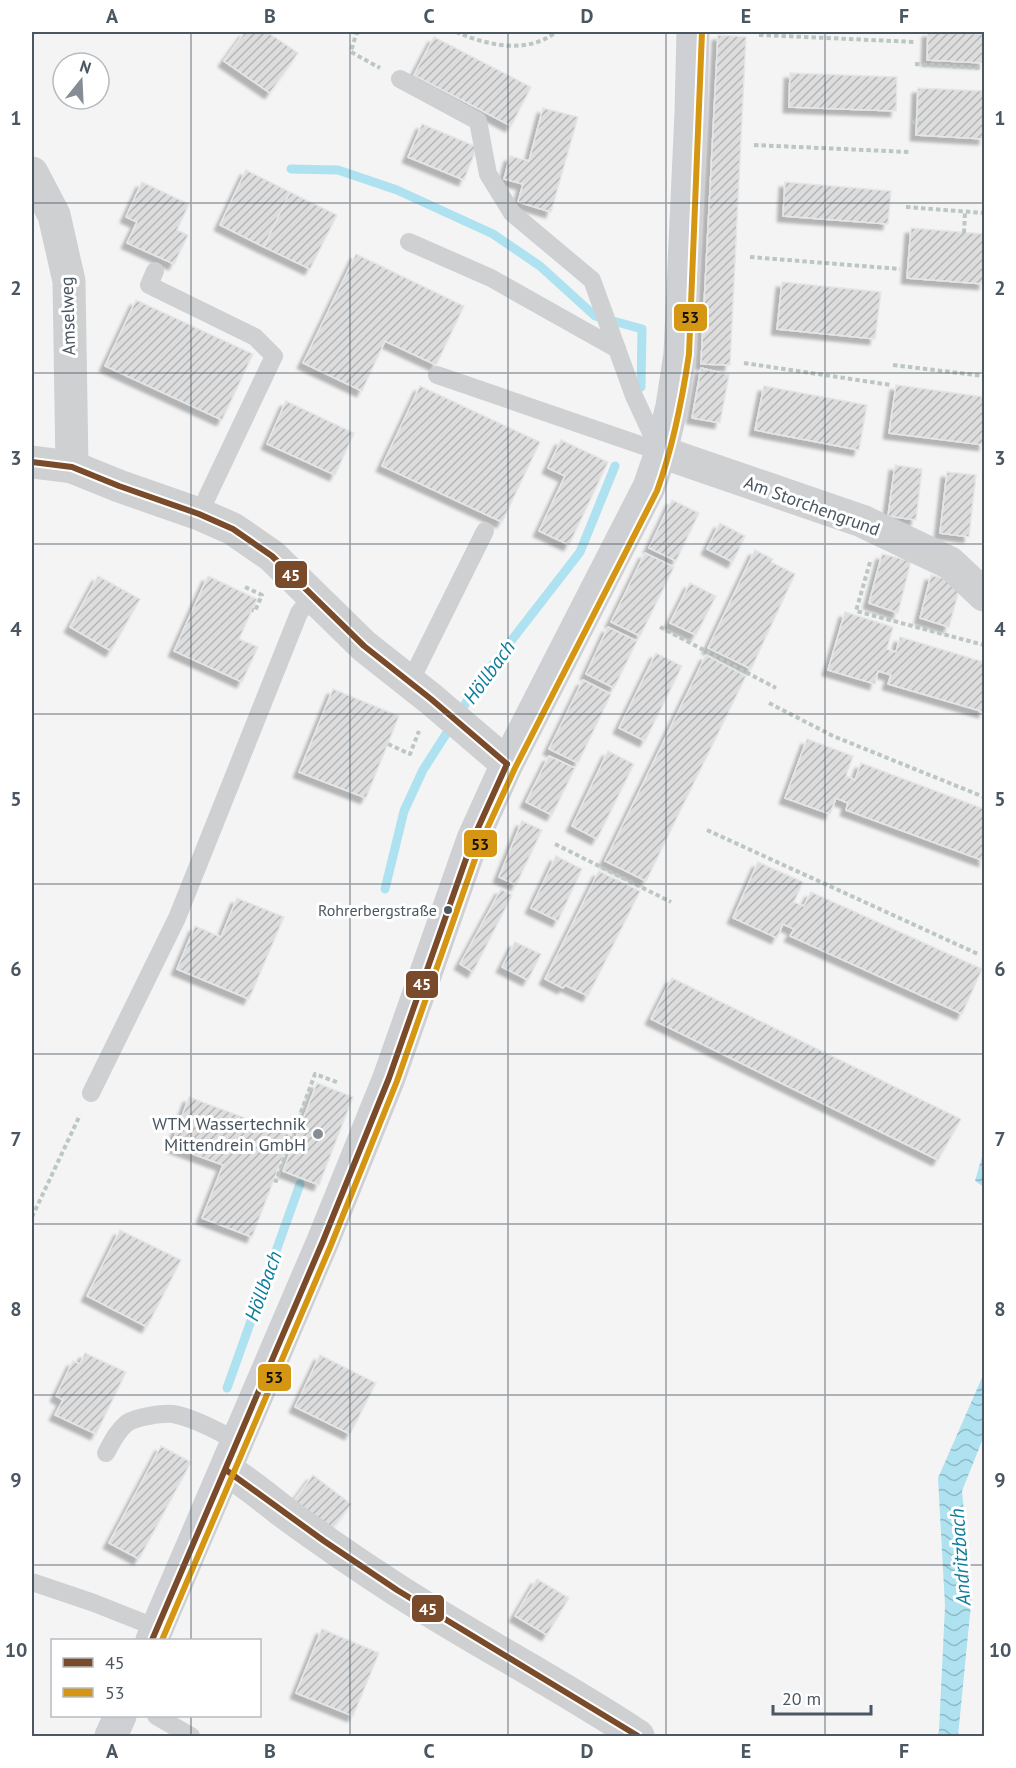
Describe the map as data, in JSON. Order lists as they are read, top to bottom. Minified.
{"streets":{"street":["Amselweg","Am Storchengrund"]},"water":["Höllbach","Andritzbach"],"places":["Rohrerbergstraße","WTM Wassertechnik Mittendrein GmbH"],"lines":["transit line 53","transit line 45"],"legend":["45","53"],"scale_bar":"20 m","north":"top","grid":{"columns":["A","B","C","D","E","F"],"rows":["1","2","3","4","5","6","7","8","9","10"]}}
